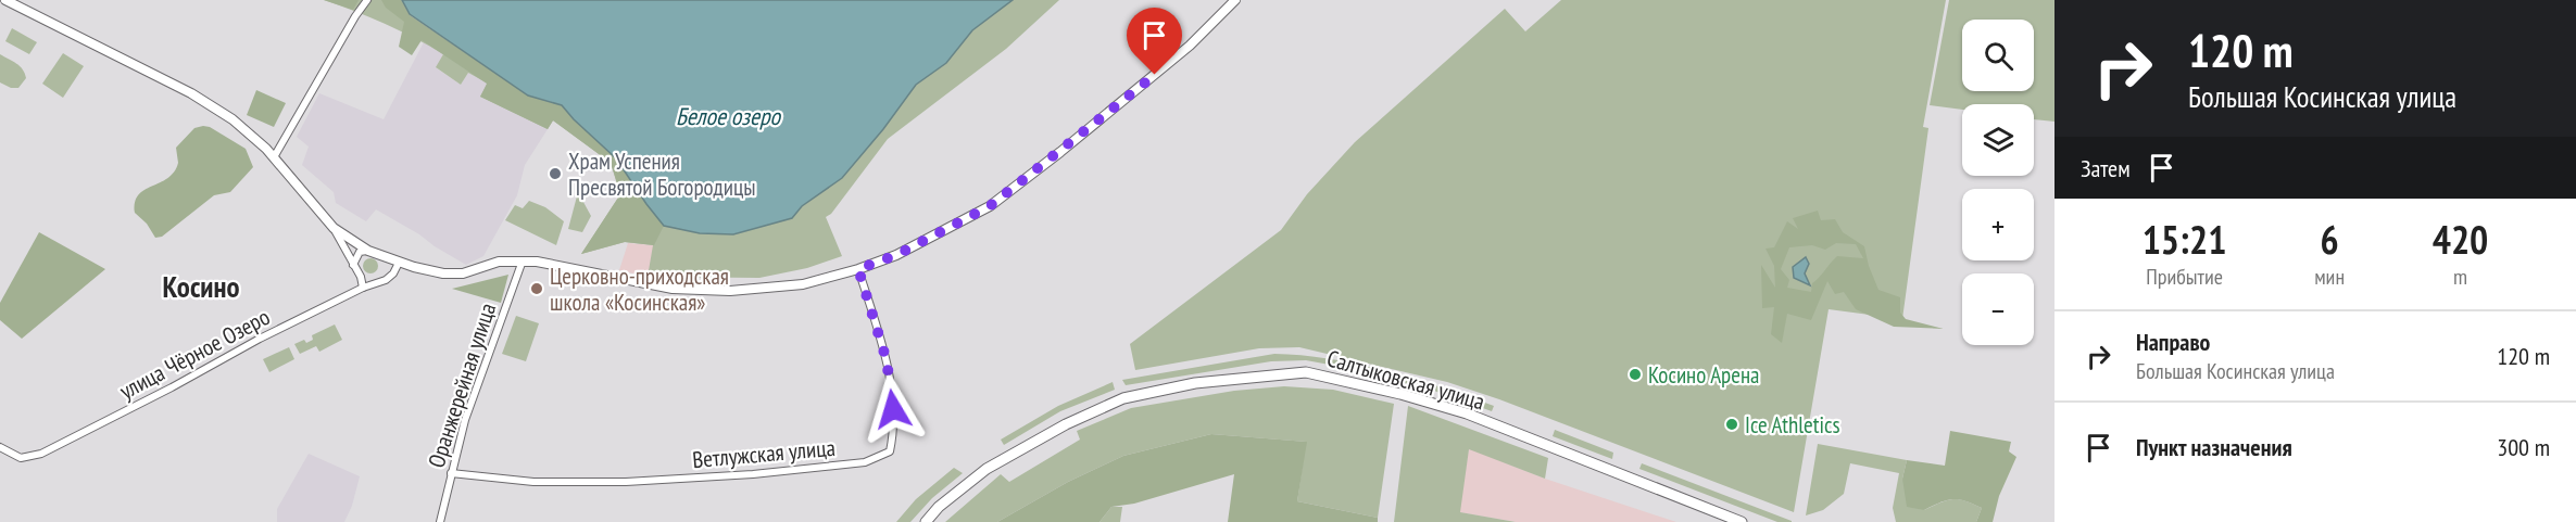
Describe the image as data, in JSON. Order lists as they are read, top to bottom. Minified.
{"streets":{"main road":["Салтыковская улица"],"street":["улица Чёрное Озеро","Оранжерейная улица","Ветлужская улица"]},"crossings":[["Оранжерейная улица","Ветлужская улица"]],"districts":["Косино"],"water":["Белое озеро"],"places":["Храм Успения Пресвятой Богородицы","Церковно-приходская школа «Косинская»","Косино Арена","Ice Athletics"],"page":{"turn":["120 m","Большая Косинская улица"],"map_buttons":["+","−"],"then":"Затем","eta":["15:21","Прибытие","6","мин","420","m"],"list":[{"name":"Направо","note":"Большая Косинская улица","value":"120 m"},{"name":"Пункт назначения","value":"300 m"}]}}
